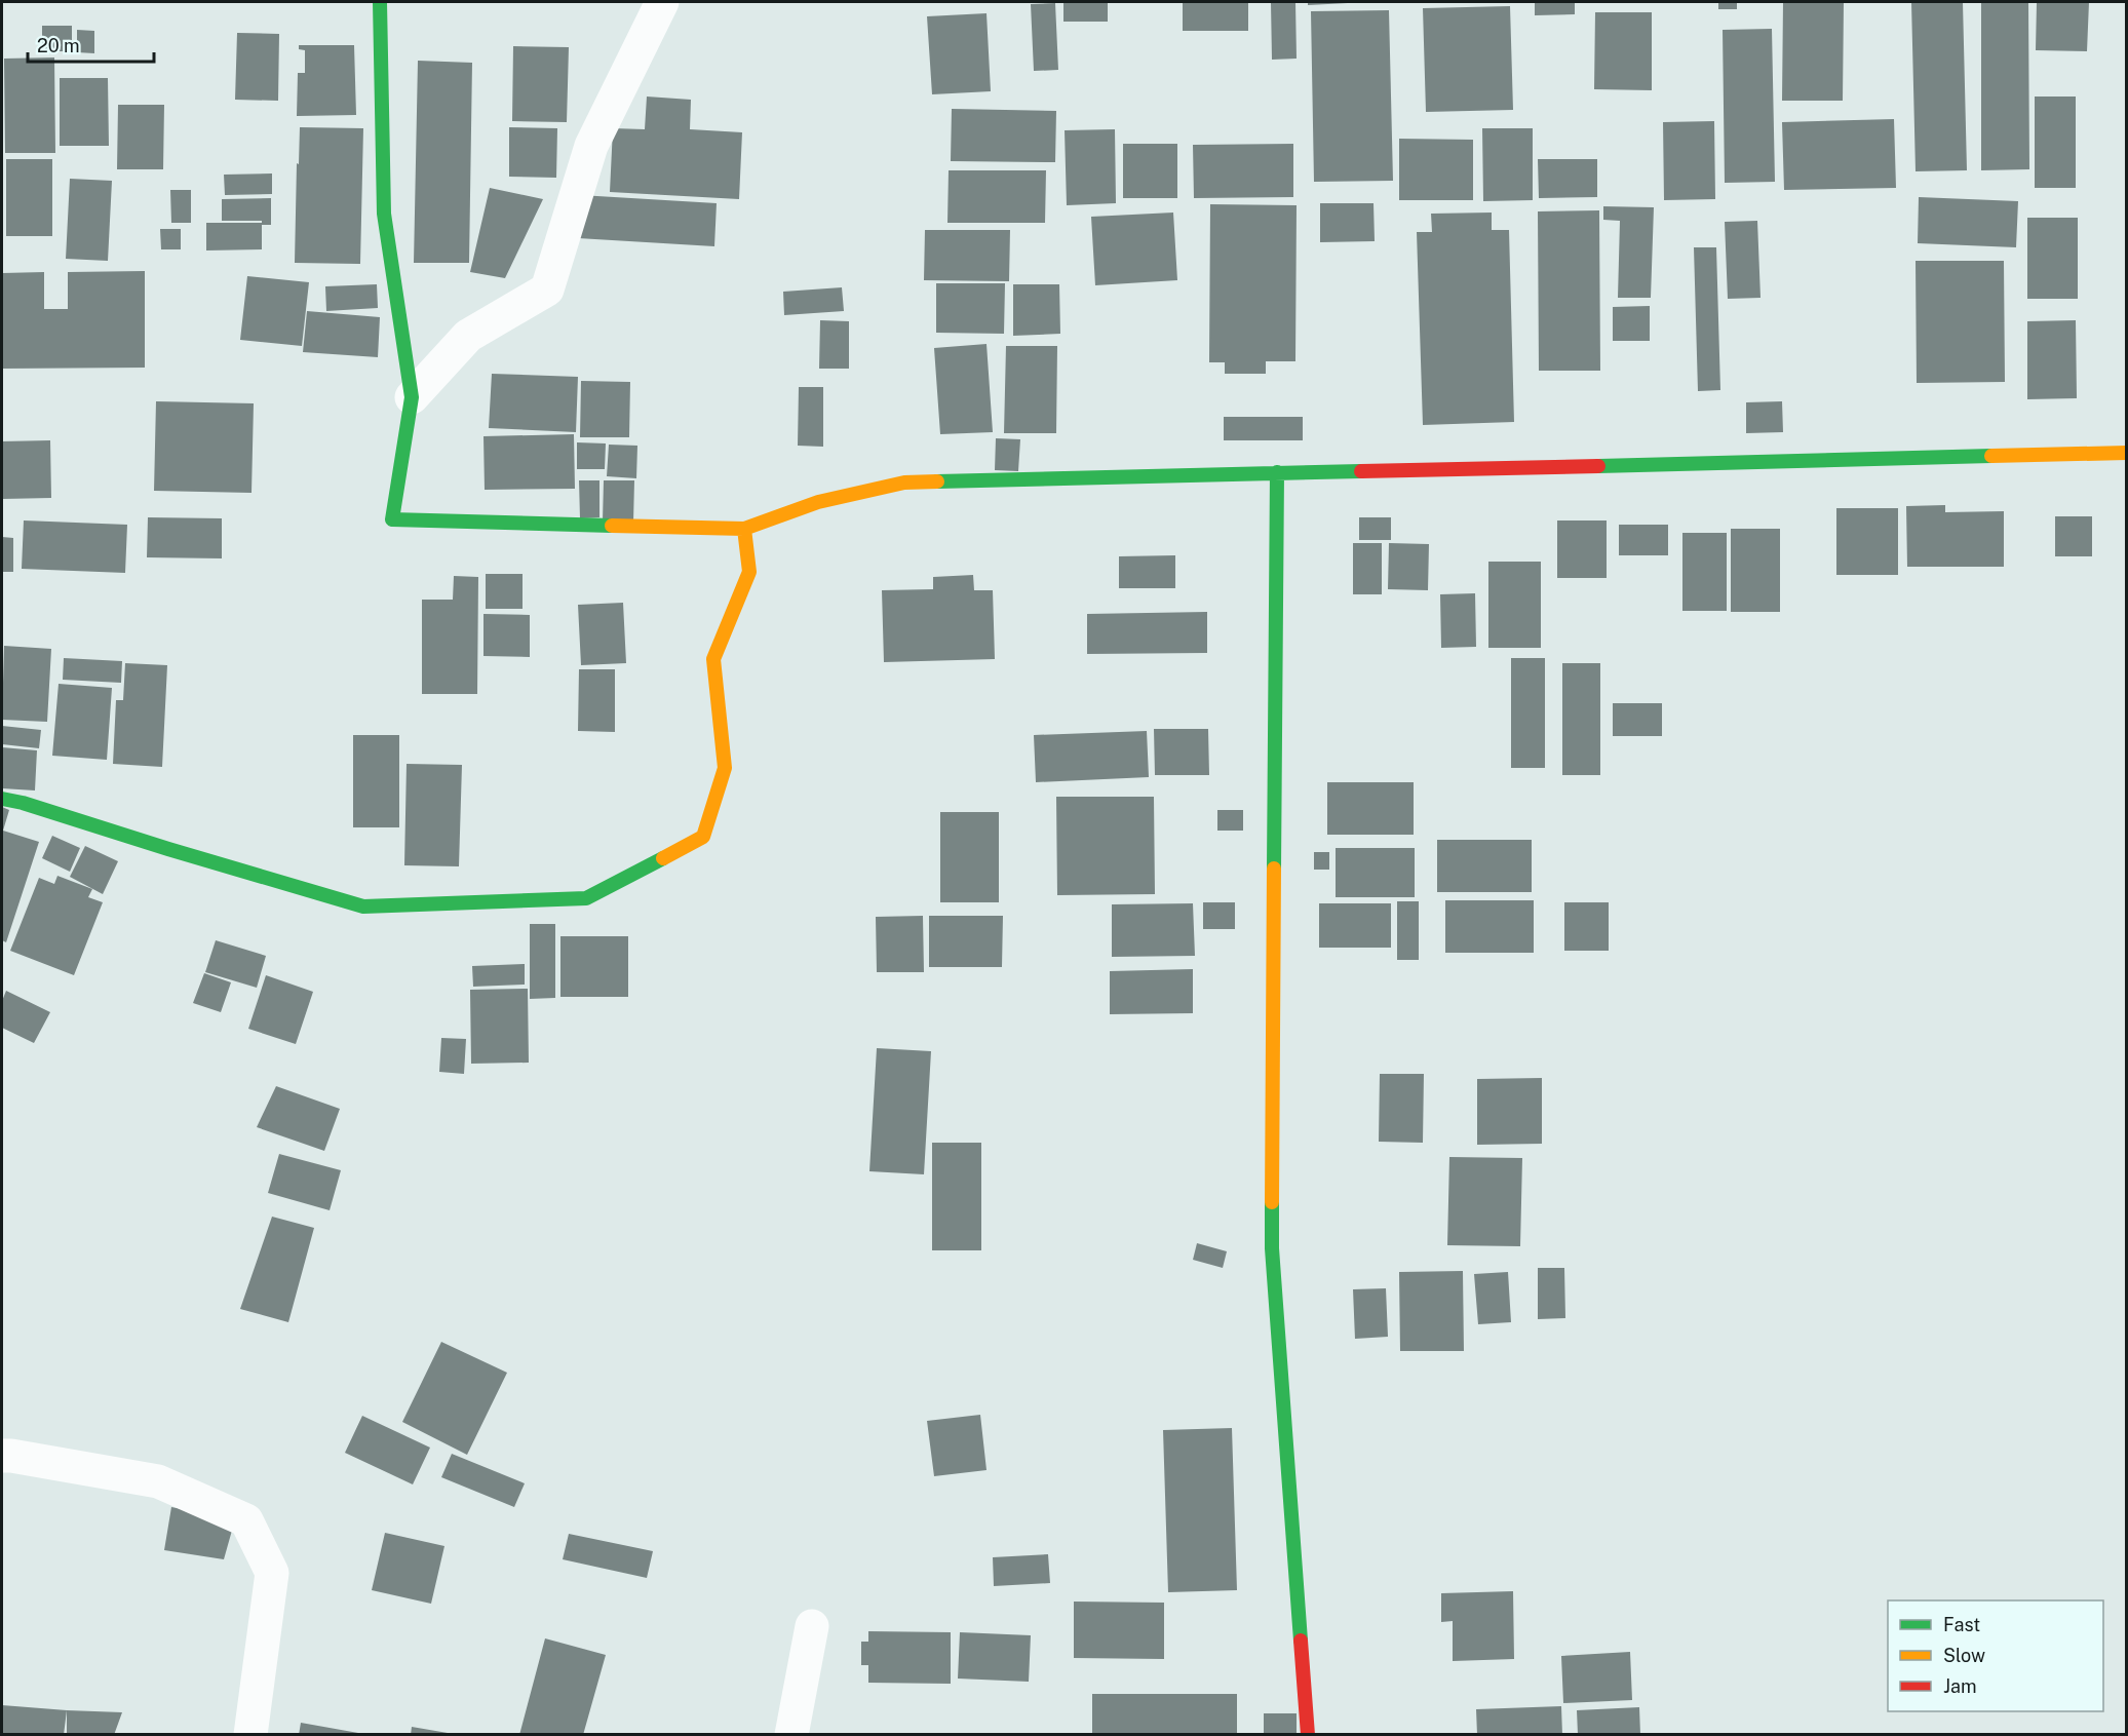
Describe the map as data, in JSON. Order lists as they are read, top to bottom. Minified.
{"legend":["Fast","Slow","Jam"],"scale_bar":"20 m"}
